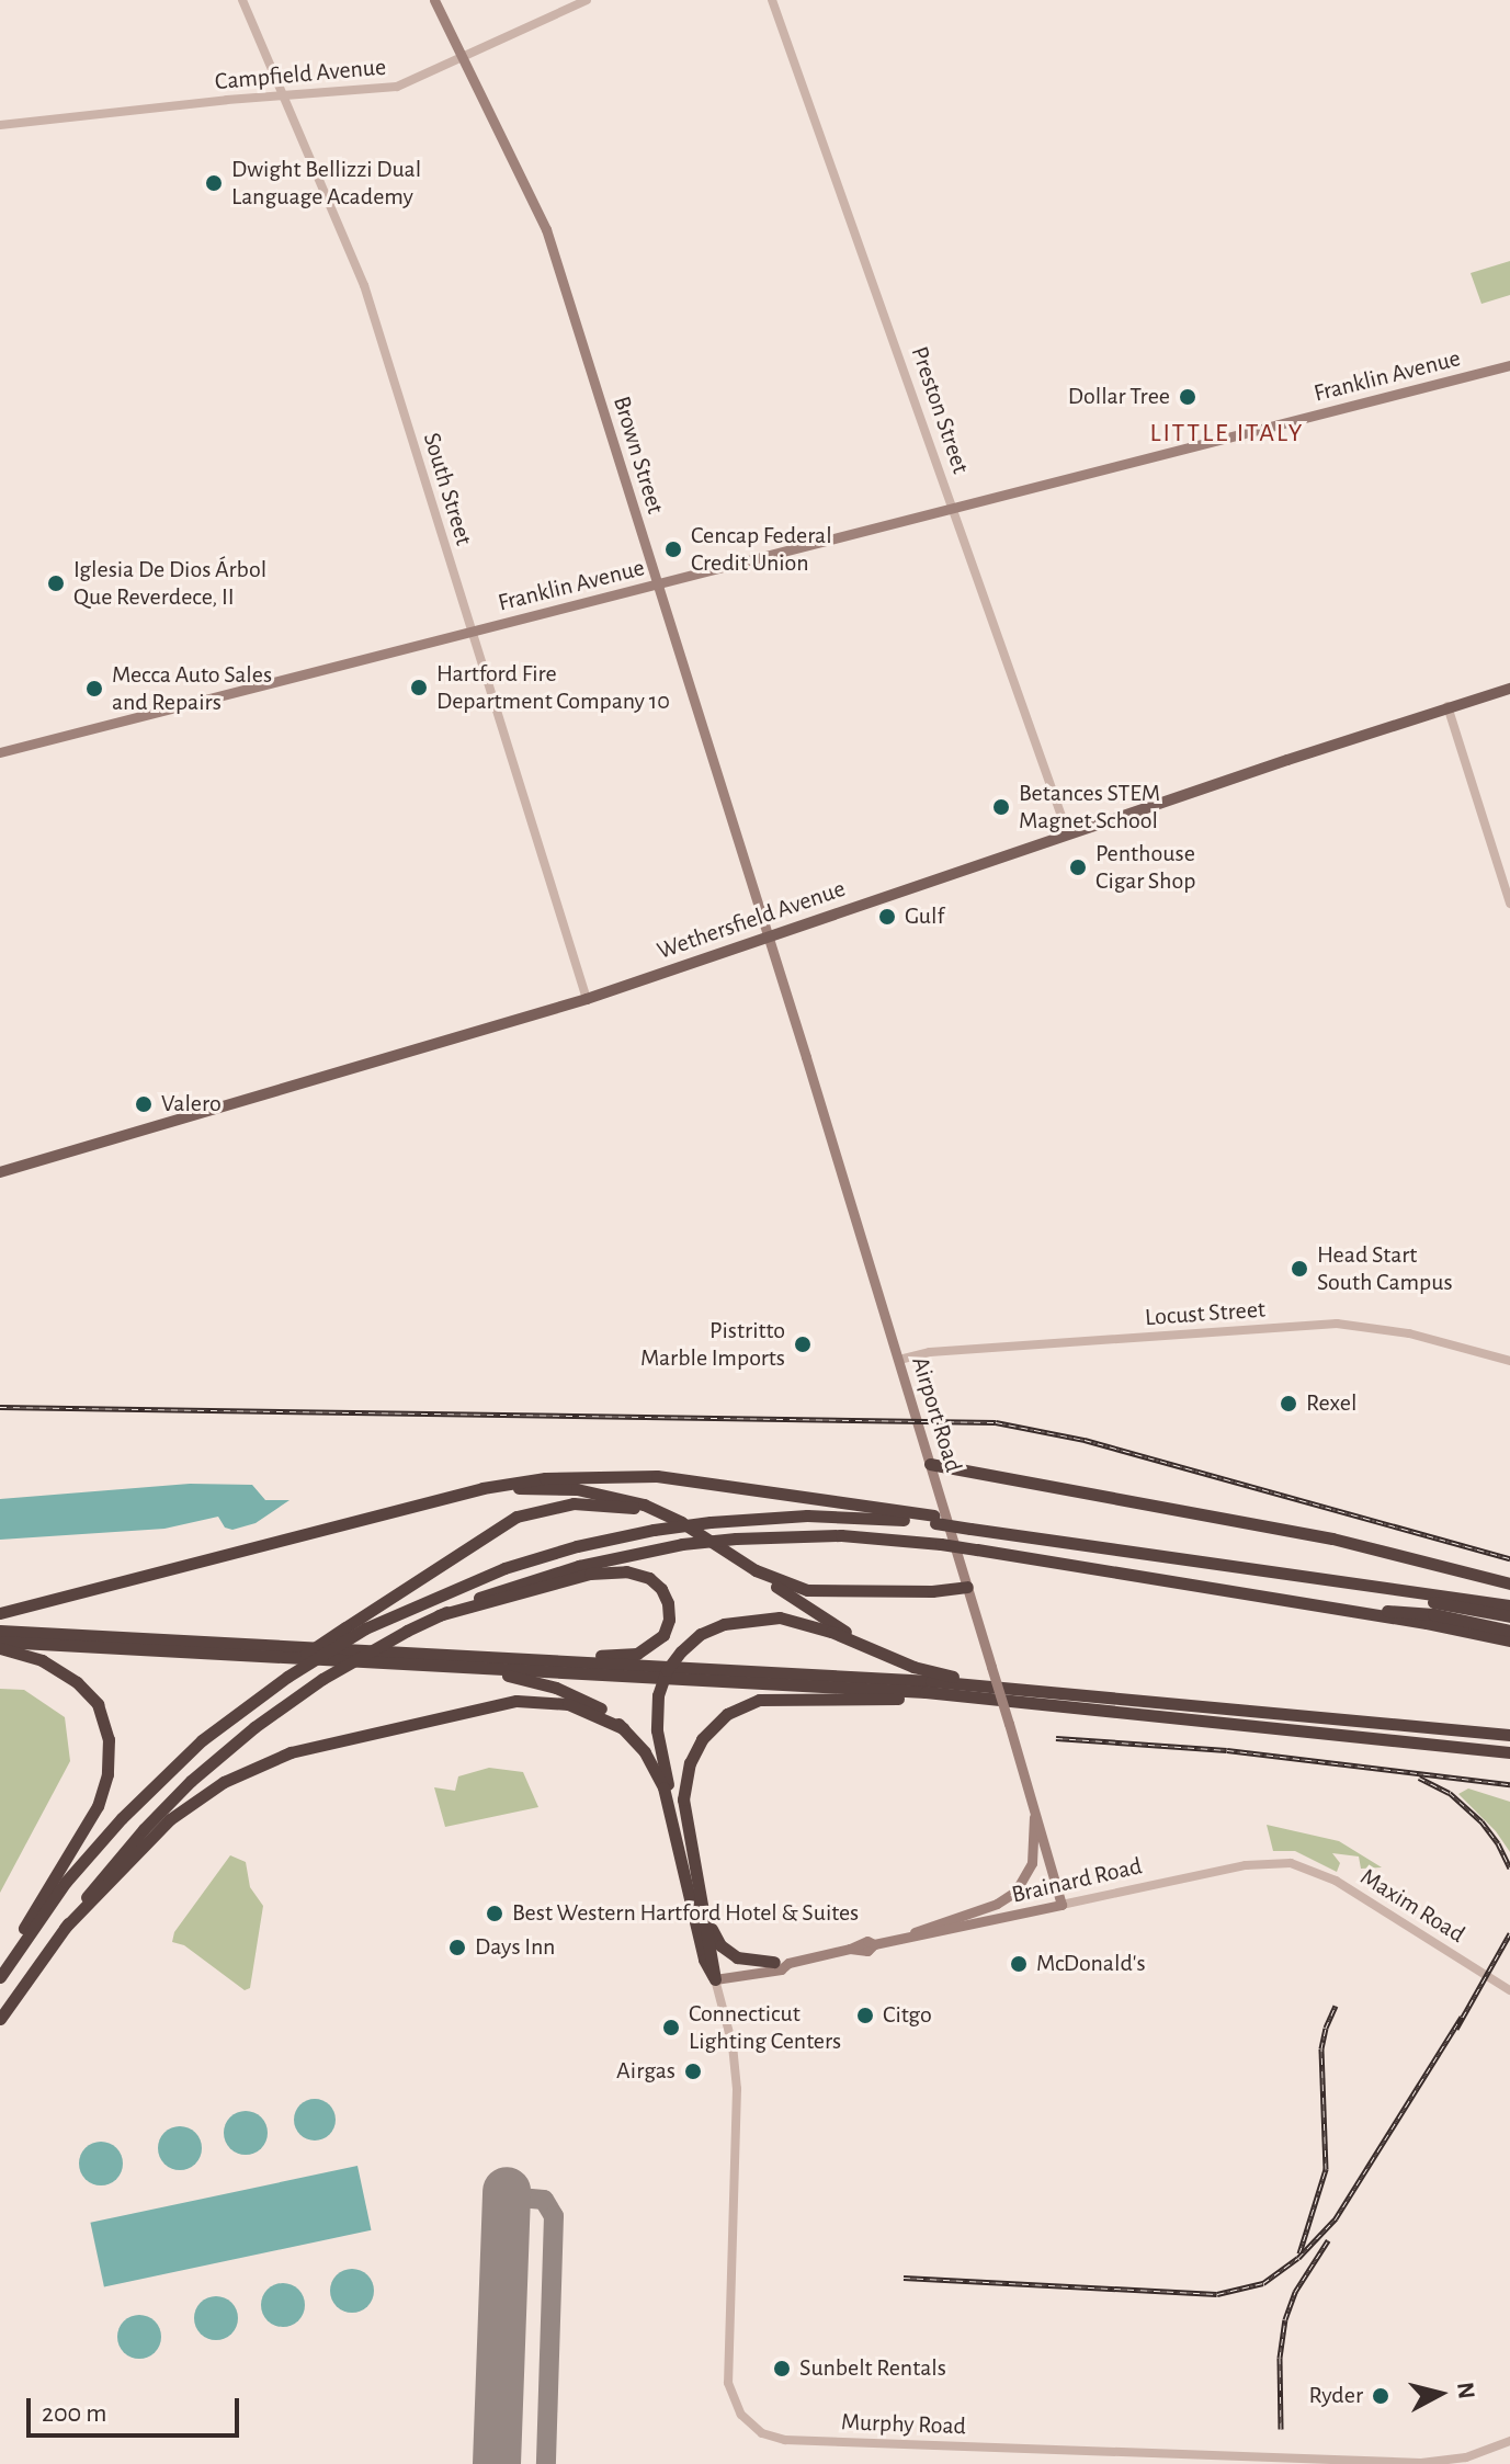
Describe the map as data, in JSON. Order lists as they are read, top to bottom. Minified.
{"streets":{"main road":["Franklin Avenue","Brown Street","Wethersfield Avenue","Airport Road","Brainard Road"],"street":["Campfield Avenue","Preston Street","South Street","Locust Street","Maxim Road","Murphy Road"]},"crossings":[["Campfield Avenue","Brown Street"],["Campfield Avenue","South Street"],["Franklin Avenue","Preston Street"],["Franklin Avenue","Brown Street"],["Franklin Avenue","South Street"],["Preston Street","Wethersfield Avenue"],["Brown Street","Wethersfield Avenue"],["Brown Street","Airport Road"],["South Street","Wethersfield Avenue"],["Wethersfield Avenue","Airport Road"],["Locust Street","Airport Road"],["Airport Road","Brainard Road"],["Brainard Road","Maxim Road"],["Brainard Road","Murphy Road"]],"districts":["LITTLE ITALY"],"places":["Dwight Bellizzi Dual Language Academy","Dollar Tree","Cencap Federal Credit Union","Iglesia De Dios Árbol Que Reverdece, II","Hartford Fire Department Company 10","Mecca Auto Sales and Repairs","Betances STEM Magnet School","Penthouse Cigar Shop","Gulf","Valero","Head Start South Campus","Pistritto Marble Imports","Rexel","Best Western Hartford Hotel & Suites","Days Inn","McDonald's","Citgo","Connecticut Lighting Centers","Airgas","Sunbelt Rentals","Ryder"],"scale_bar":"200 m","north":"right"}
